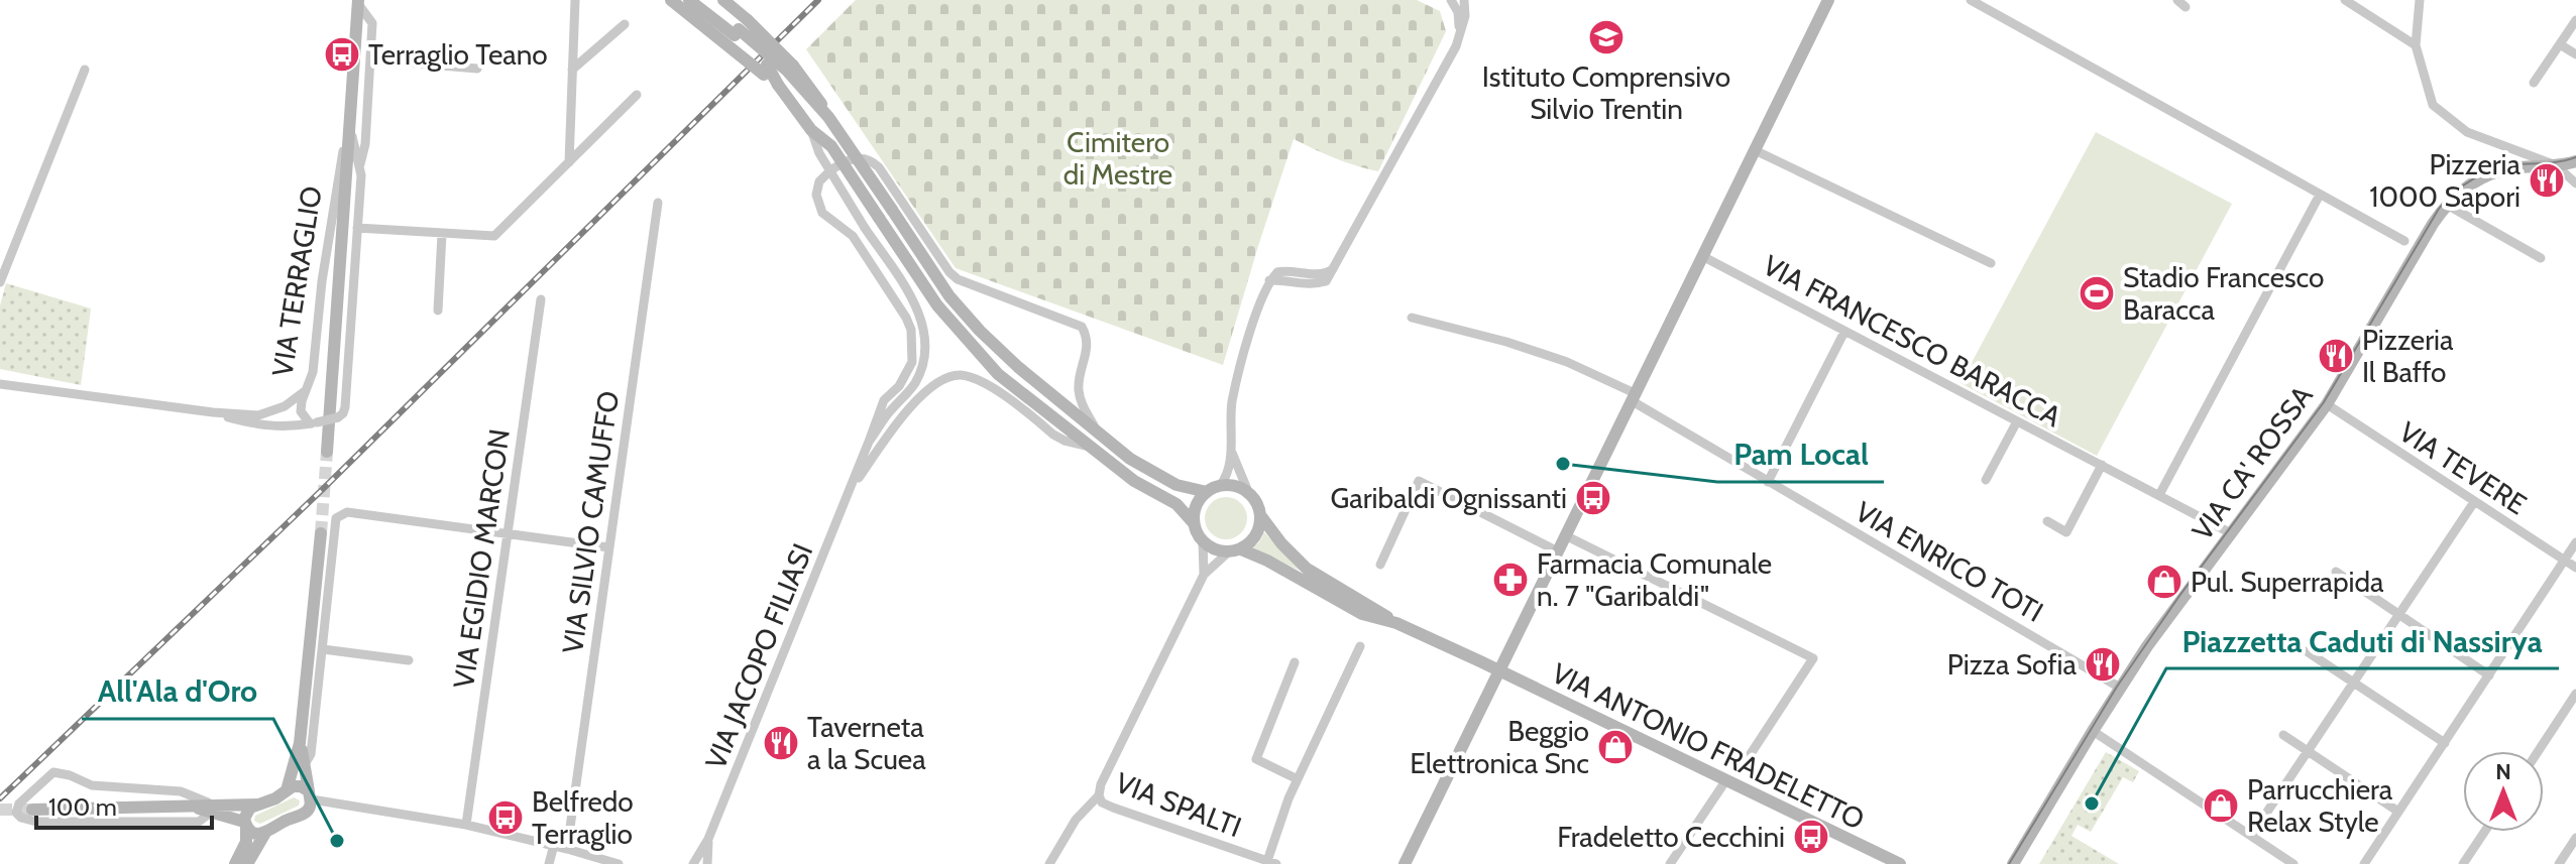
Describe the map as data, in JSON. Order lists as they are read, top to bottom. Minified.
{"streets":{"street":["VIA TERRAGLIO","VIA FRANCESCO BARACCA","VIA CA' ROSSA","VIA TEVERE","VIA SILVIO CAMUFFO","VIA EGIDIO MARCON","VIA ENRICO TOTI","VIA JACOPO FILIASI","VIA ANTONIO FRADELETTO","VIA SPALTI"]},"crossings":[["VIA FRANCESCO BARACCA","VIA CA' ROSSA"],["VIA CA' ROSSA","VIA TEVERE"],["VIA CA' ROSSA","VIA ENRICO TOTI"]],"parks":["Cimitero di Mestre"],"places":{"school or university":["Istituto Comprensivo Silvio Trentin"],"bus stop":["Terraglio Teano","Garibaldi Ognissanti","Belfredo Terraglio","Fradeletto Cecchini"],"restaurant":["Pizzeria 1000 Sapori","Pizzeria Il Baffo","Pizza Sofia","Taverneta a la Scuea"],"sports":["Stadio Francesco Baracca"],"other":["Pam Local","Piazzetta Caduti di Nassirya","All'Ala d'Oro"],"pharmacy":["Farmacia Comunale n. 7 \"Garibaldi\""],"shop":["Pul. Superrapida","Beggio Elettronica Snc","Parrucchiera Relax Style"]},"scale_bar":"100 m","north":"top"}
